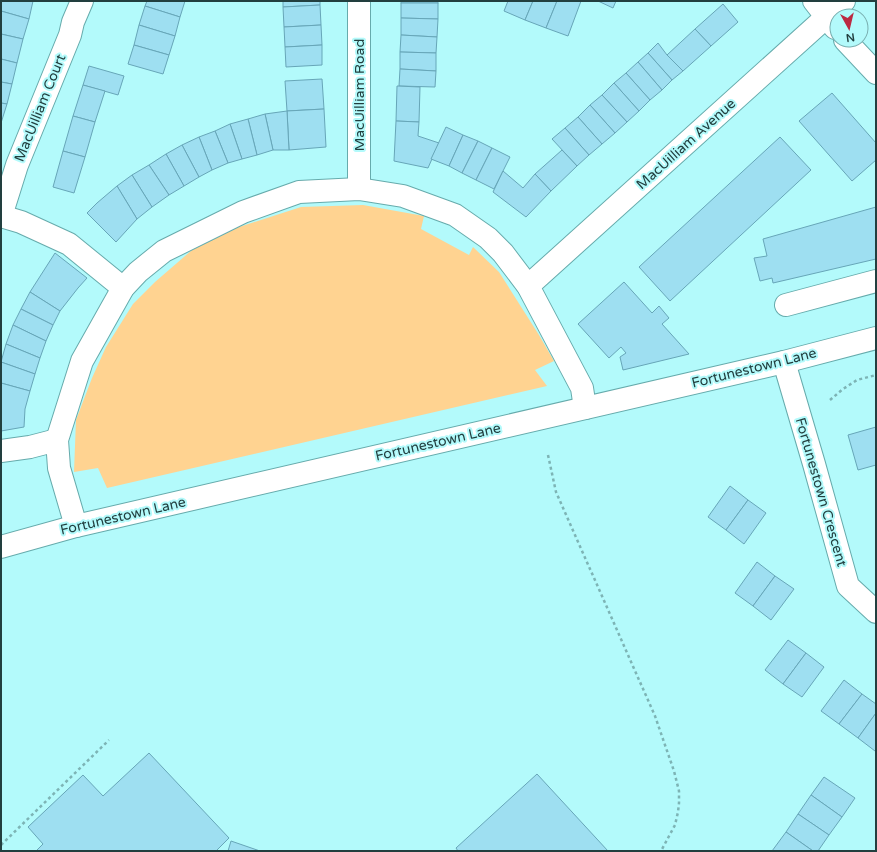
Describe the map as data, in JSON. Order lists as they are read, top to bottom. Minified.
{"streets":{"street":["MacUilliam Road","MacUilliam Court","MacUilliam Avenue","Fortunestown Lane","Fortunestown Crescent"]},"crossings":[["Fortunestown Lane","Fortunestown Crescent"]],"north":"bottom"}
